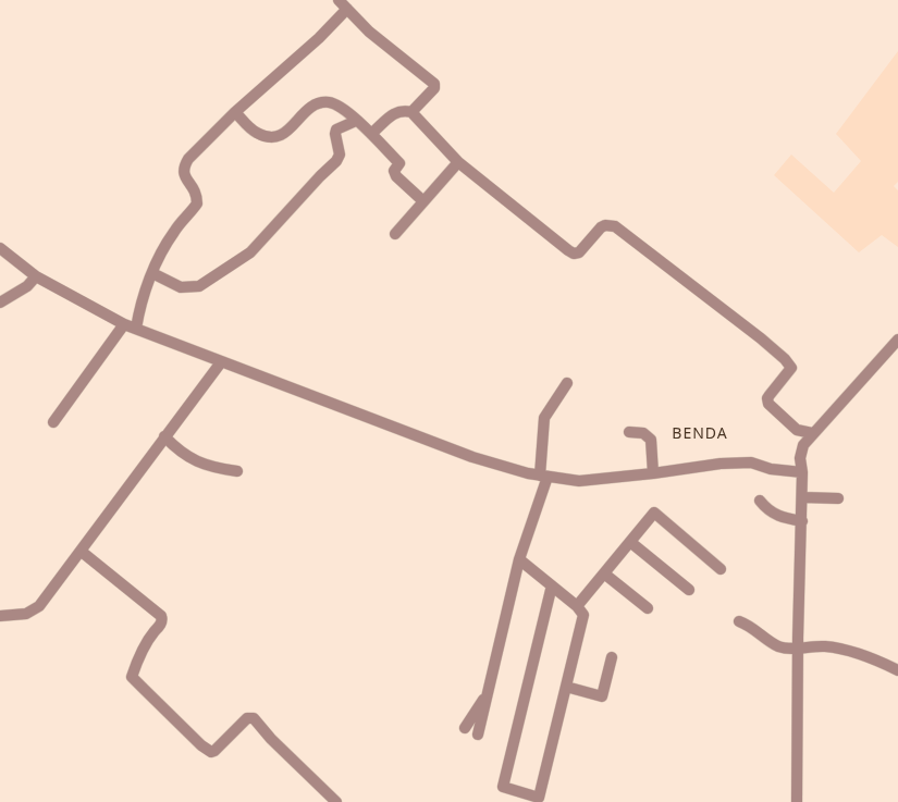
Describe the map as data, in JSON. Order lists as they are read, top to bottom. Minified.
{"districts":["BENDA"]}
